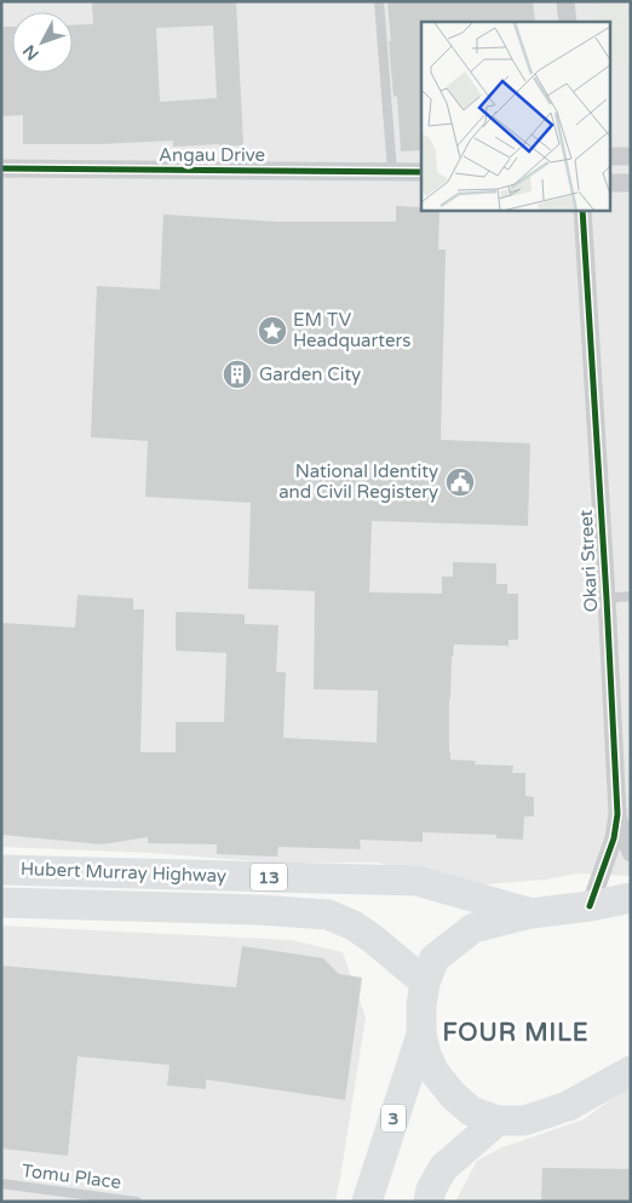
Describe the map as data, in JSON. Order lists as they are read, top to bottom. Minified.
{"streets":{"highway":["Hubert Murray Highway","13","3"],"street":["Angau Drive","Okari Street"],"lane":["Tomu Place"]},"crossings":[["Okari Street","13"],["Hubert Murray Highway","13"],["13","3"]],"districts":["FOUR MILE"],"places":{"place":["EM TV Headquarters"],"building":["Garden City"],"public building":["National Identity and Civil Registery"]},"north":"bottom left"}
